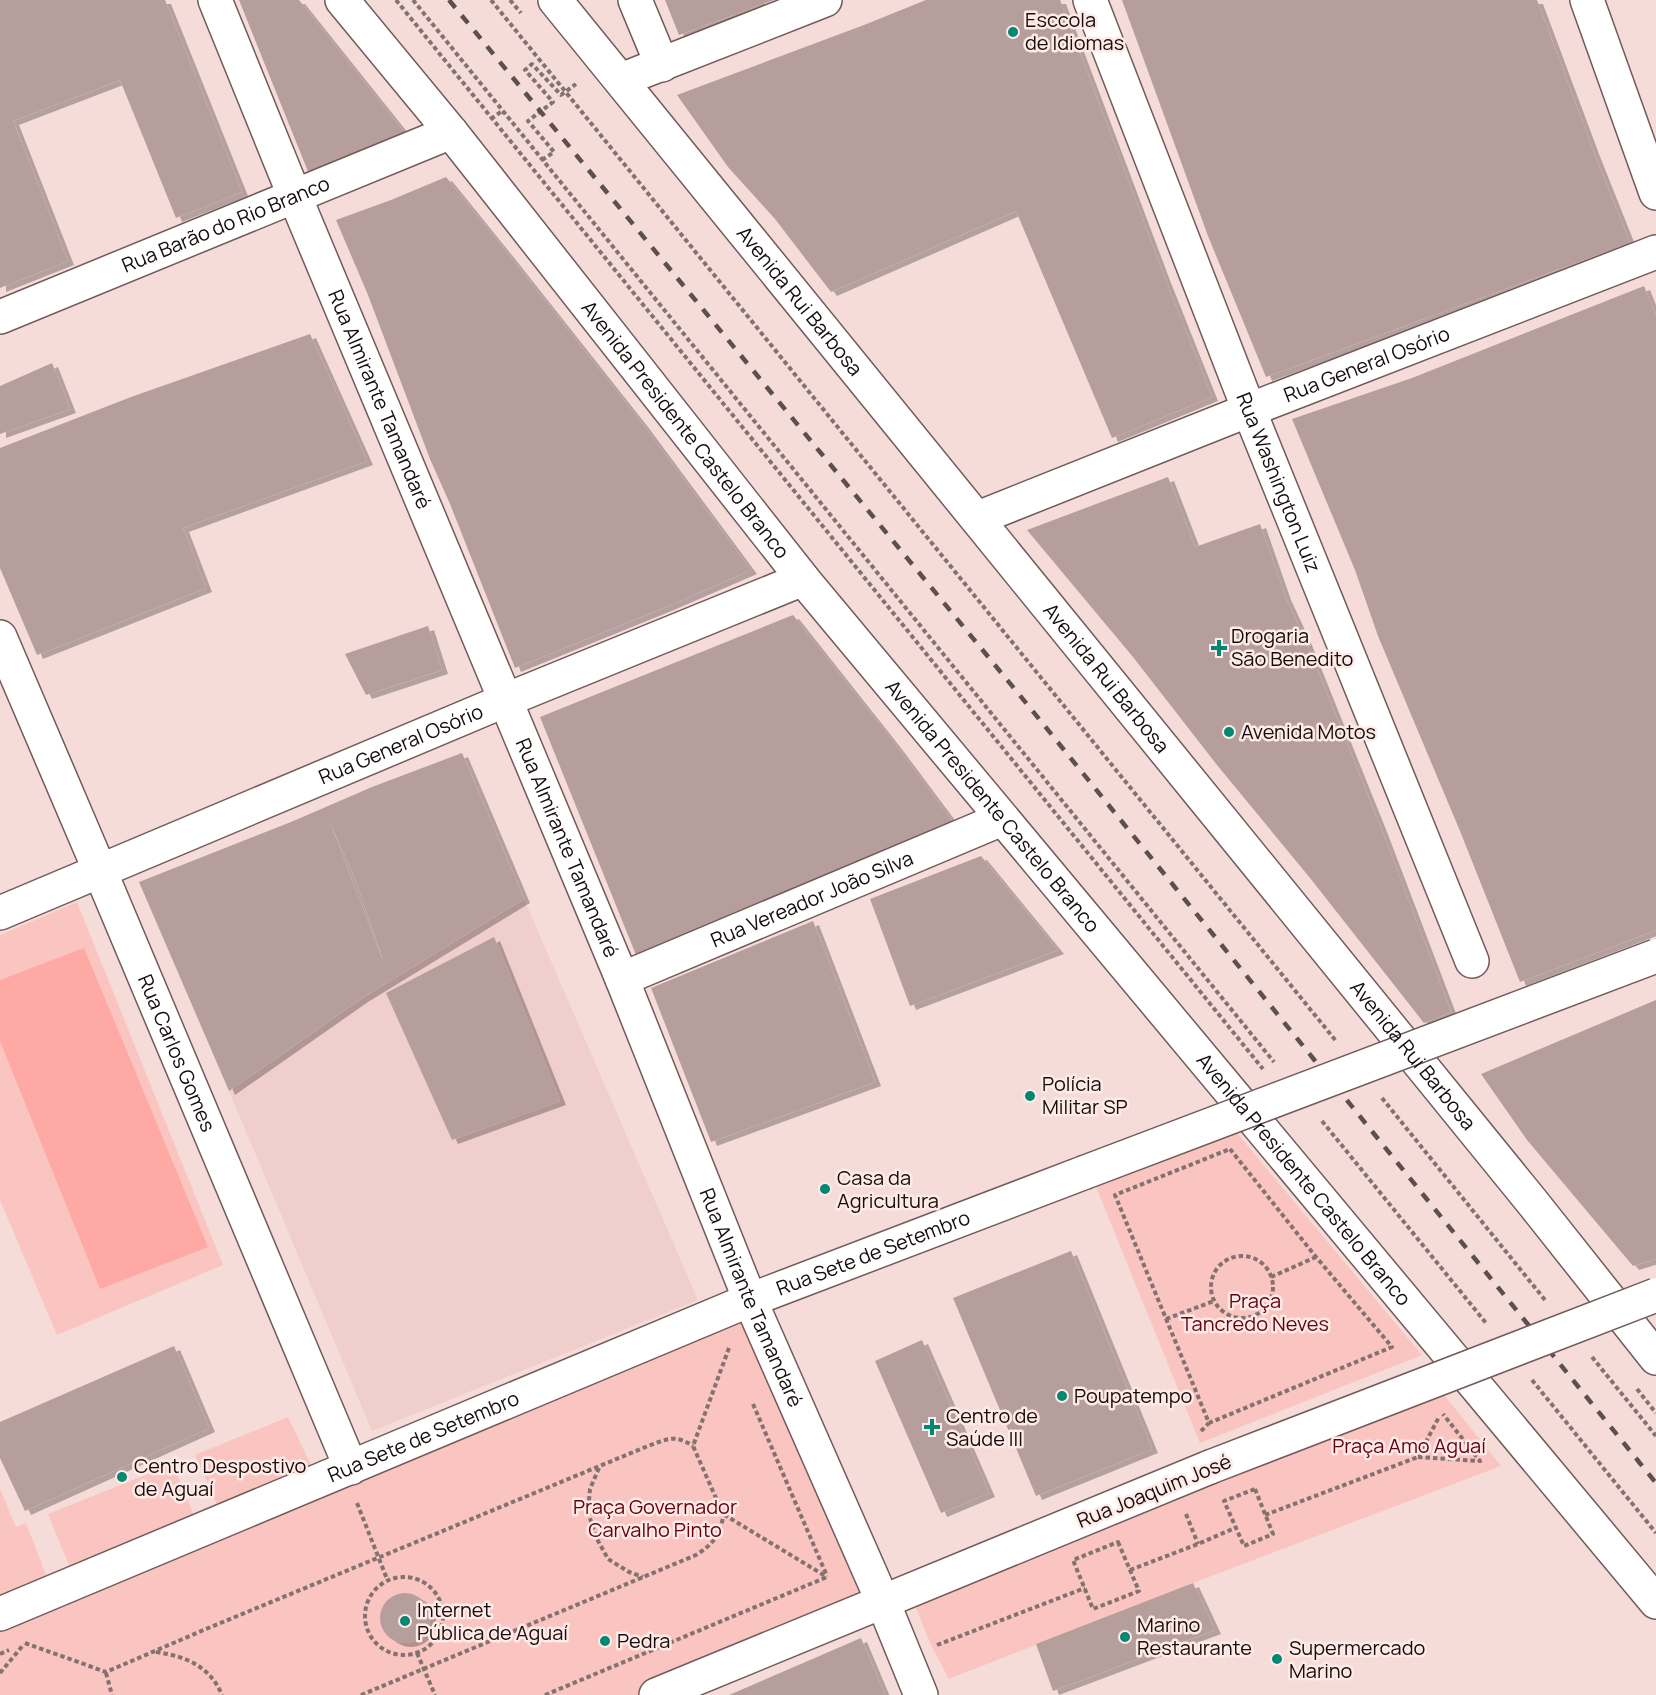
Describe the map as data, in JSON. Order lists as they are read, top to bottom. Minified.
{"streets":{"street":["Rua Barão do Rio Branco","Avenida Rui Barbosa","Rua General Osório","Rua Almirante Tamandaré","Avenida Presidente Castelo Branco","Rua Washington Luiz","Rua Vereador João Silva","Rua Carlos Gomes","Rua Sete de Setembro","Rua Joaquim José"]},"crossings":[["Rua Barão do Rio Branco","Rua Almirante Tamandaré"],["Rua Barão do Rio Branco","Avenida Presidente Castelo Branco"],["Avenida Rui Barbosa","Rua General Osório"],["Rua General Osório","Rua Almirante Tamandaré"],["Rua General Osório","Avenida Presidente Castelo Branco"],["Rua General Osório","Rua Washington Luiz"],["Rua General Osório","Rua Carlos Gomes"],["Rua Almirante Tamandaré","Rua Vereador João Silva"],["Rua Almirante Tamandaré","Rua Sete de Setembro"],["Rua Almirante Tamandaré","Rua Joaquim José"],["Avenida Presidente Castelo Branco","Rua Vereador João Silva"],["Rua Carlos Gomes","Rua Sete de Setembro"]],"parks":["Praça Tancredo Neves","Praça Amo Aguaí","Praça Governador Carvalho Pinto"],"places":{"other":["Esccola de Idiomas","Avenida Motos","Polícia Militar SP","Casa da Agricultura","Poupatempo","Centro Despostivo de Aguaí","Internet Pública de Aguaí","Marino Restaurante","Pedra","Supermercado Marino"],"health":["Drogaria São Benedito","Centro de Saúde III"]}}
